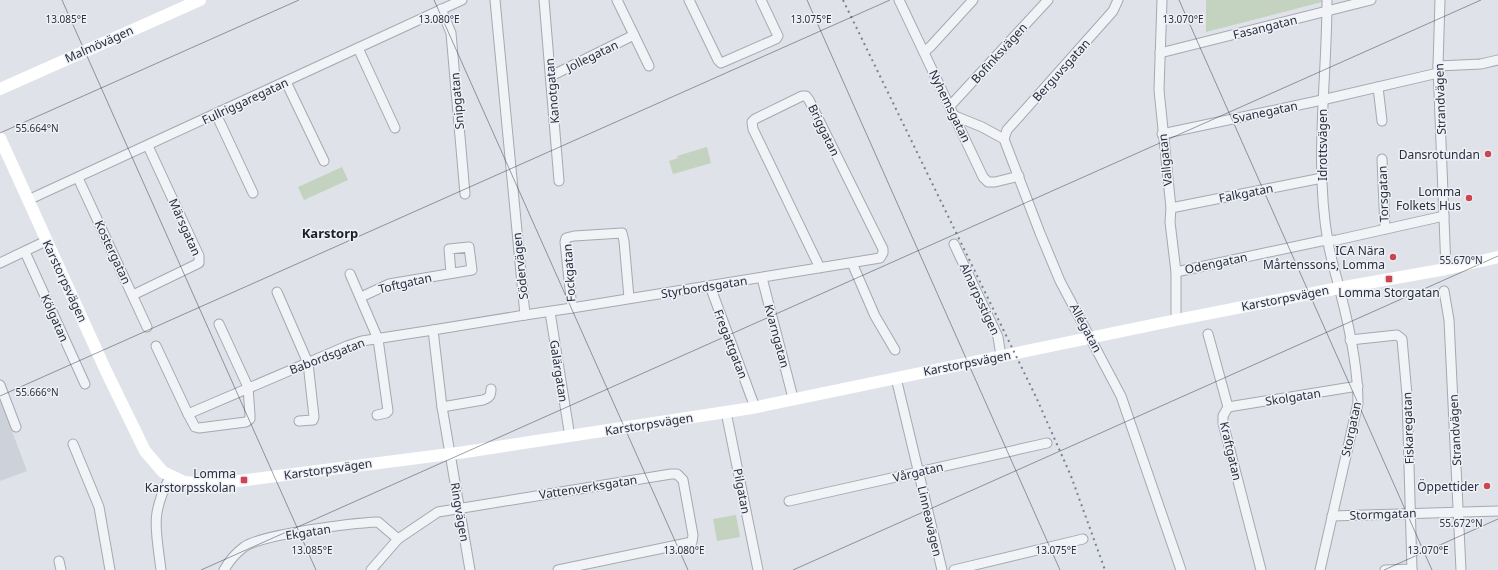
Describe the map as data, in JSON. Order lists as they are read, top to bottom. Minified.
{"streets":{"street":["Fasangatan","Malmövägen","Bofinksvägen","Jollegatan","Berguvsgatan","Kanotgatan","Strandvägen","Fullriggaregatan","Snipgatan","Nyhemsgatan","Svanegatan","Briggatan","Idrottsvägen","Vallgatan","Falkgatan","Torsgatan","Märsgatan","Kostergatan","Odengatan","Södervägen","Fockgatan","Karstorpsvägen","Toftgatan","Styrbordsgatan","Alnarpsstigen","Kölgatan","Allégatan","Kvarngatan","Fregattgatan","Babordsgatan","Galärgatan","Skolgatan","Fiskaregatan","Storgatan","Kraftgatan","Vårgatan","Vattenverksgatan","Pilgatan","Ringvägen","Stormgatan","Linneavägen","Ekgatan"]},"crossings":[["Fasangatan","Idrottsvägen"],["Fasangatan","Vallgatan"],["Bofinksvägen","Nyhemsgatan"],["Jollegatan","Kanotgatan"],["Berguvsgatan","Allégatan"],["Strandvägen","Svanegatan"],["Strandvägen","Odengatan"],["Strandvägen","Karstorpsvägen"],["Strandvägen","Stormgatan"],["Fullriggaregatan","Snipgatan"],["Fullriggaregatan","Märsgatan"],["Fullriggaregatan","Kostergatan"],["Fullriggaregatan","Karstorpsvägen"],["Nyhemsgatan","Allégatan"],["Svanegatan","Idrottsvägen"],["Svanegatan","Vallgatan"],["Briggatan","Styrbordsgatan"],["Idrottsvägen","Falkgatan"],["Idrottsvägen","Odengatan"],["Idrottsvägen","Karstorpsvägen"],["Idrottsvägen","Storgatan"],["Vallgatan","Falkgatan"],["Vallgatan","Odengatan"],["Vallgatan","Karstorpsvägen"],["Torsgatan","Odengatan"],["Märsgatan","Kostergatan"],["Södervägen","Styrbordsgatan"],["Södervägen","Babordsgatan"],["Fockgatan","Styrbordsgatan"],["Karstorpsvägen","Alnarpsstigen"],["Karstorpsvägen","Allégatan"],["Karstorpsvägen","Storgatan"],["Karstorpsvägen","Pilgatan"],["Karstorpsvägen","Ringvägen"],["Karstorpsvägen","Linneavägen"],["Styrbordsgatan","Kvarngatan"],["Styrbordsgatan","Fregattgatan"],["Styrbordsgatan","Galärgatan"],["Skolgatan","Storgatan"],["Skolgatan","Kraftgatan"],["Fiskaregatan","Storgatan"],["Fiskaregatan","Stormgatan"],["Storgatan","Stormgatan"],["Vårgatan","Linneavägen"],["Vattenverksgatan","Ringvägen"]],"districts":["Karstorp"],"places":{"other":["Dansrotundan","Lomma Folkets Hus","ICA Nära Mårtenssons, Lomma","Öppettider"],"transit":["Lomma Storgatan","Lomma Karstorpsskolan"]},"coordinates":["13.085°E","13.080°E","13.075°E","13.070°E","55.664°N","55.670°N","55.666°N","55.672°N"]}
